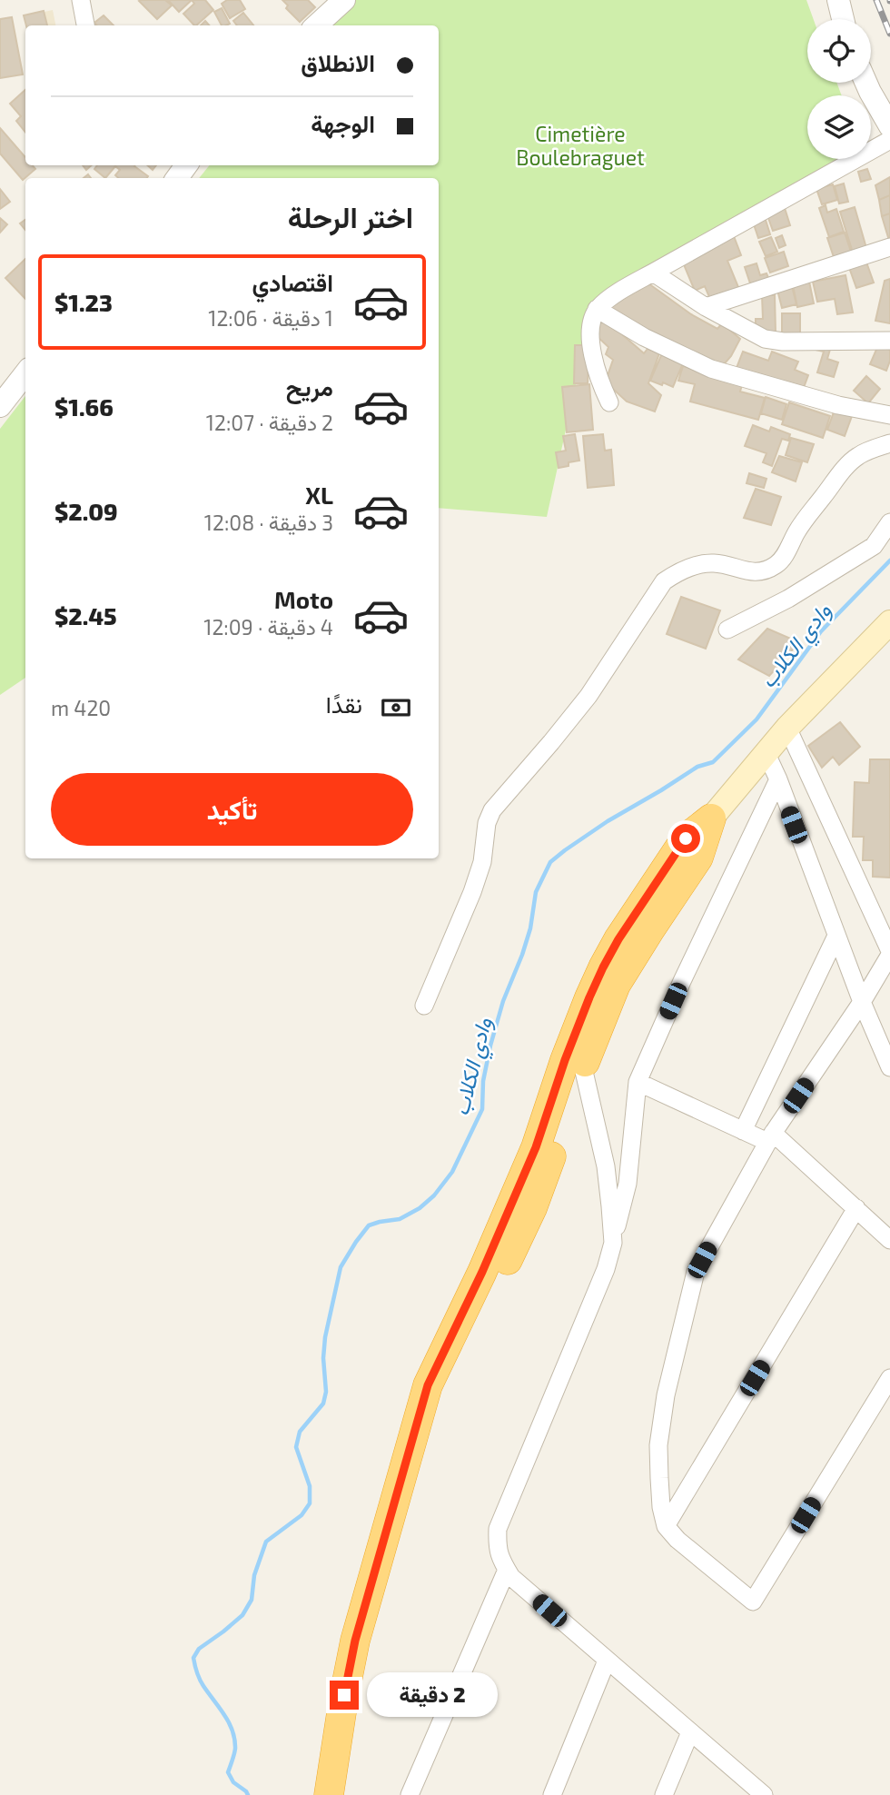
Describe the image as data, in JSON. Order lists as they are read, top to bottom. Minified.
{"water":["وادي الكلاب"],"parks":["Cimetière Boulebraguet"],"page":{"banner":["الانطلاق","الوجهة"],"heading":"اختر الرحلة","list":[{"name":"اقتصادي","note":"1 دقيقة · 12:06","value":"$1.23"},{"name":"مريح","note":"2 دقيقة · 12:07","value":"$1.66"},{"name":"XL","note":"3 دقيقة · 12:08","value":"$2.09"},{"name":"Moto","note":"4 دقيقة · 12:09","value":"$2.45"}],"pay":["نقدًا","420 m"],"buttons":"تأكيد","bubble":"2 دقيقة"}}
